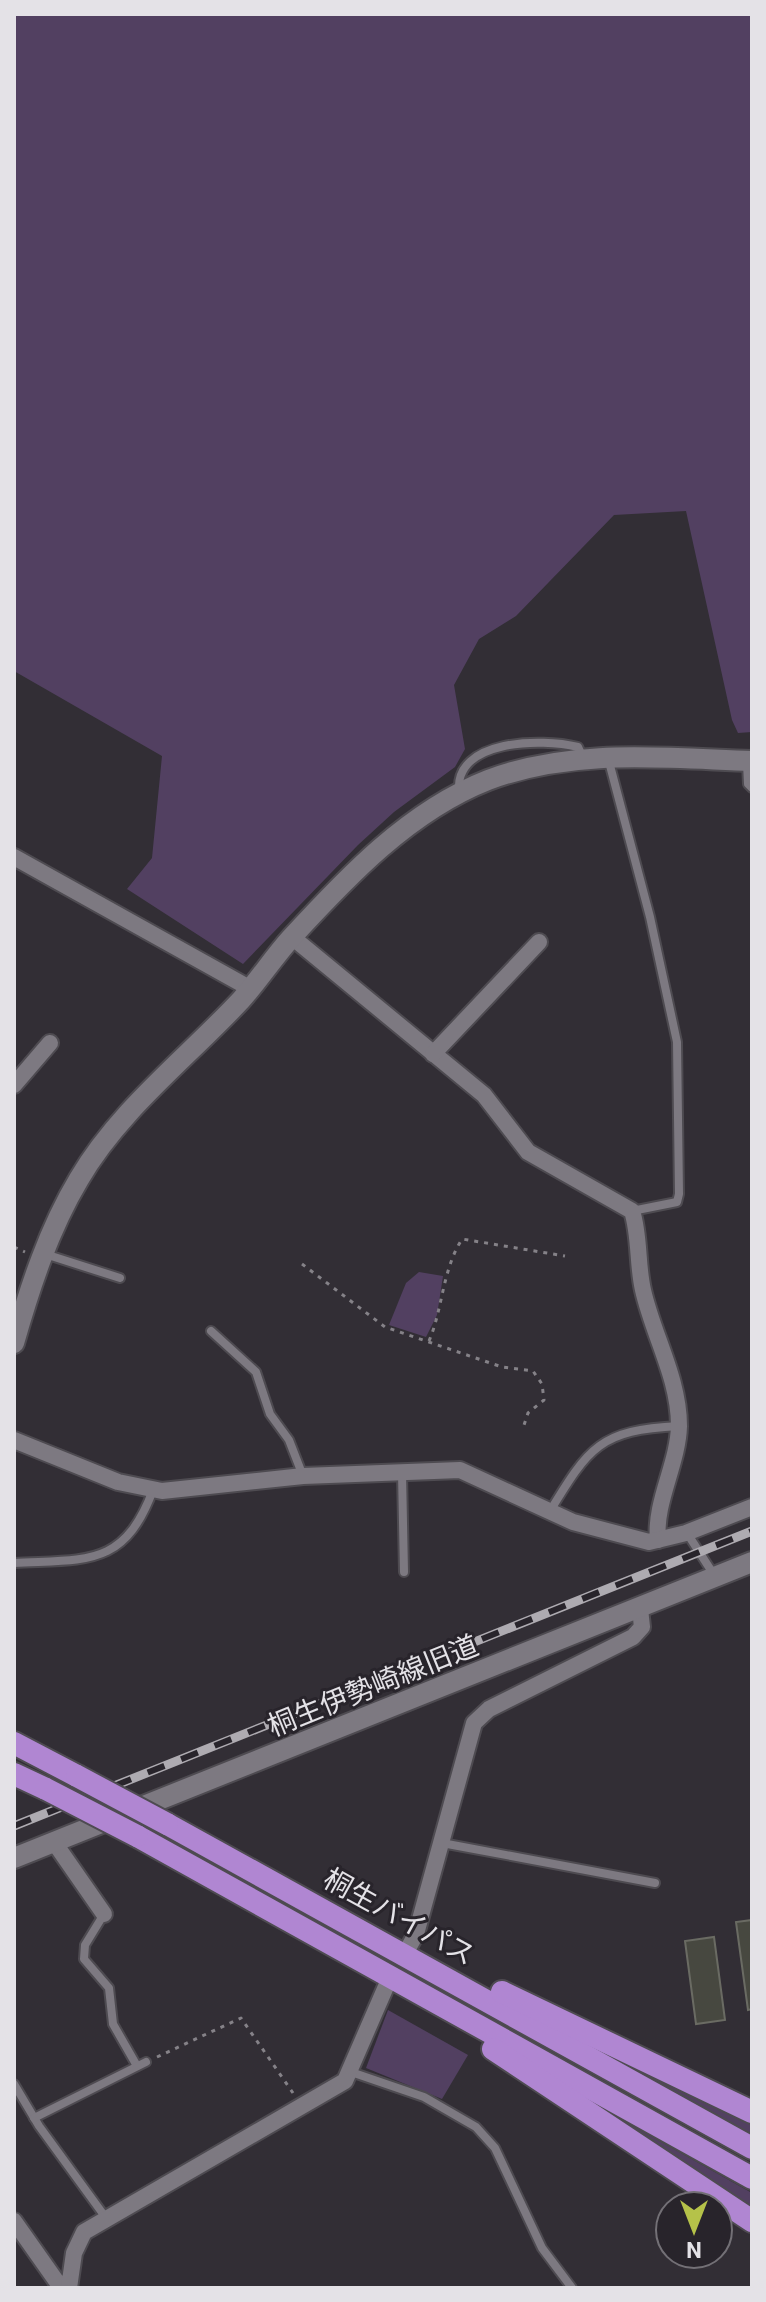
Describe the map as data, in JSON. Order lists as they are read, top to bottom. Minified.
{"streets":{"highway":["桐生バイパス"],"street":["桐生伊勢崎線旧道"]},"north":"bottom"}
